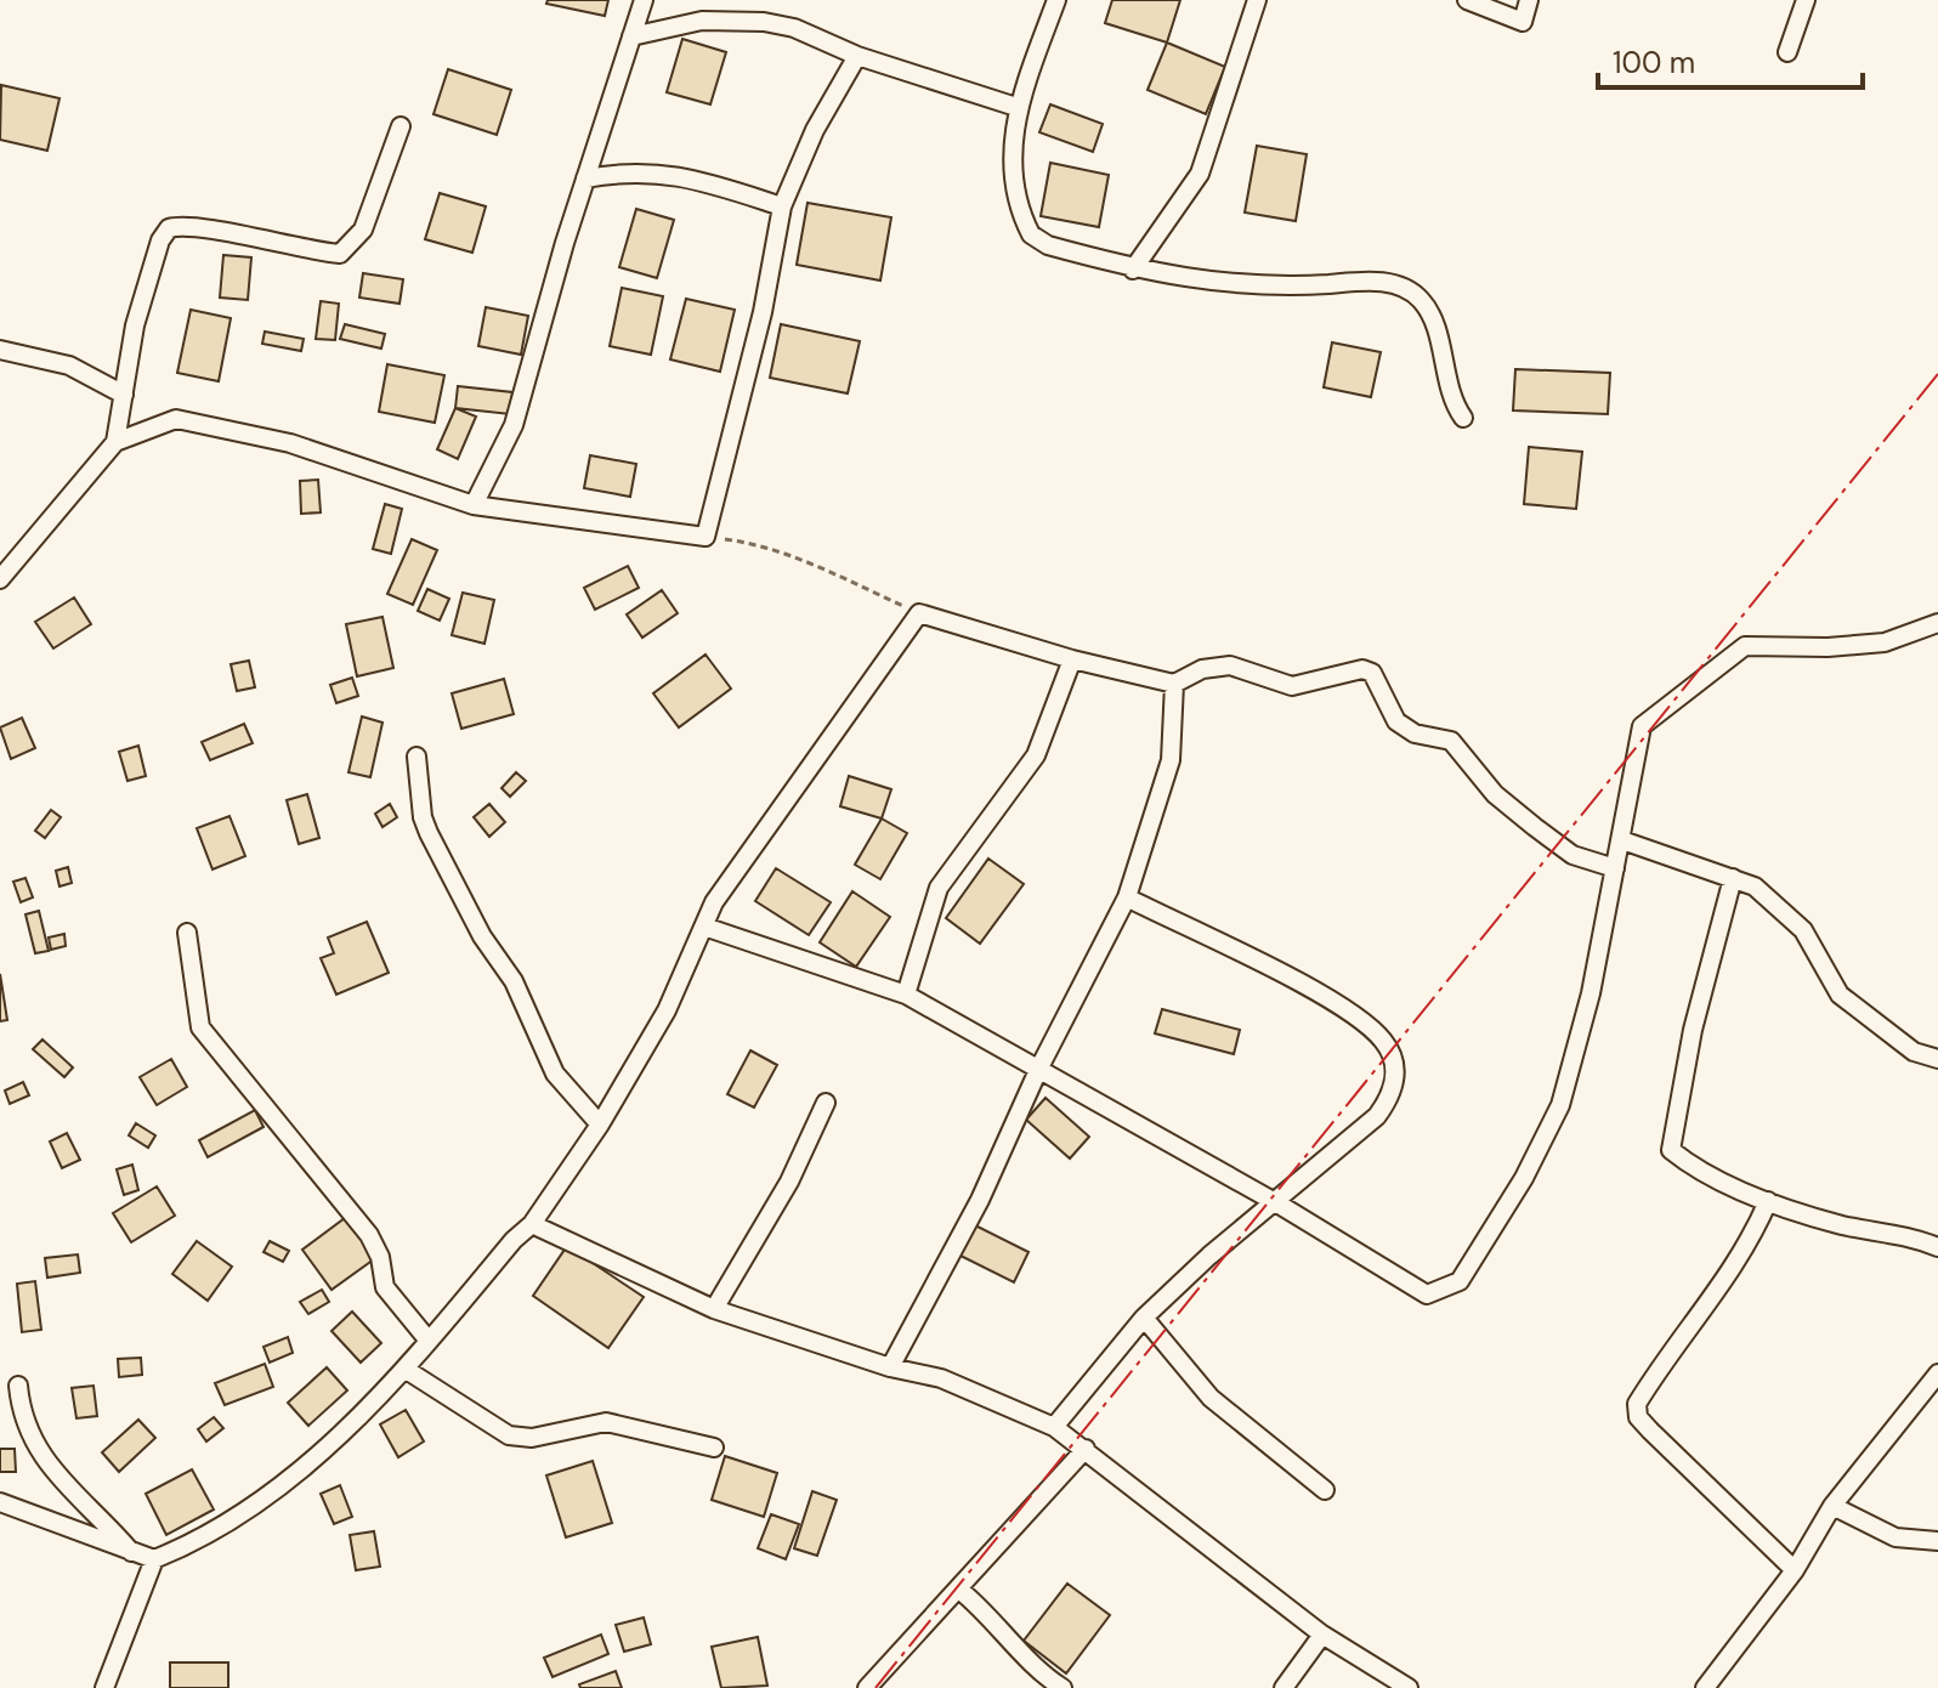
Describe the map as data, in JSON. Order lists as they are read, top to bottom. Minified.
{"scale_bar":"100 m"}
